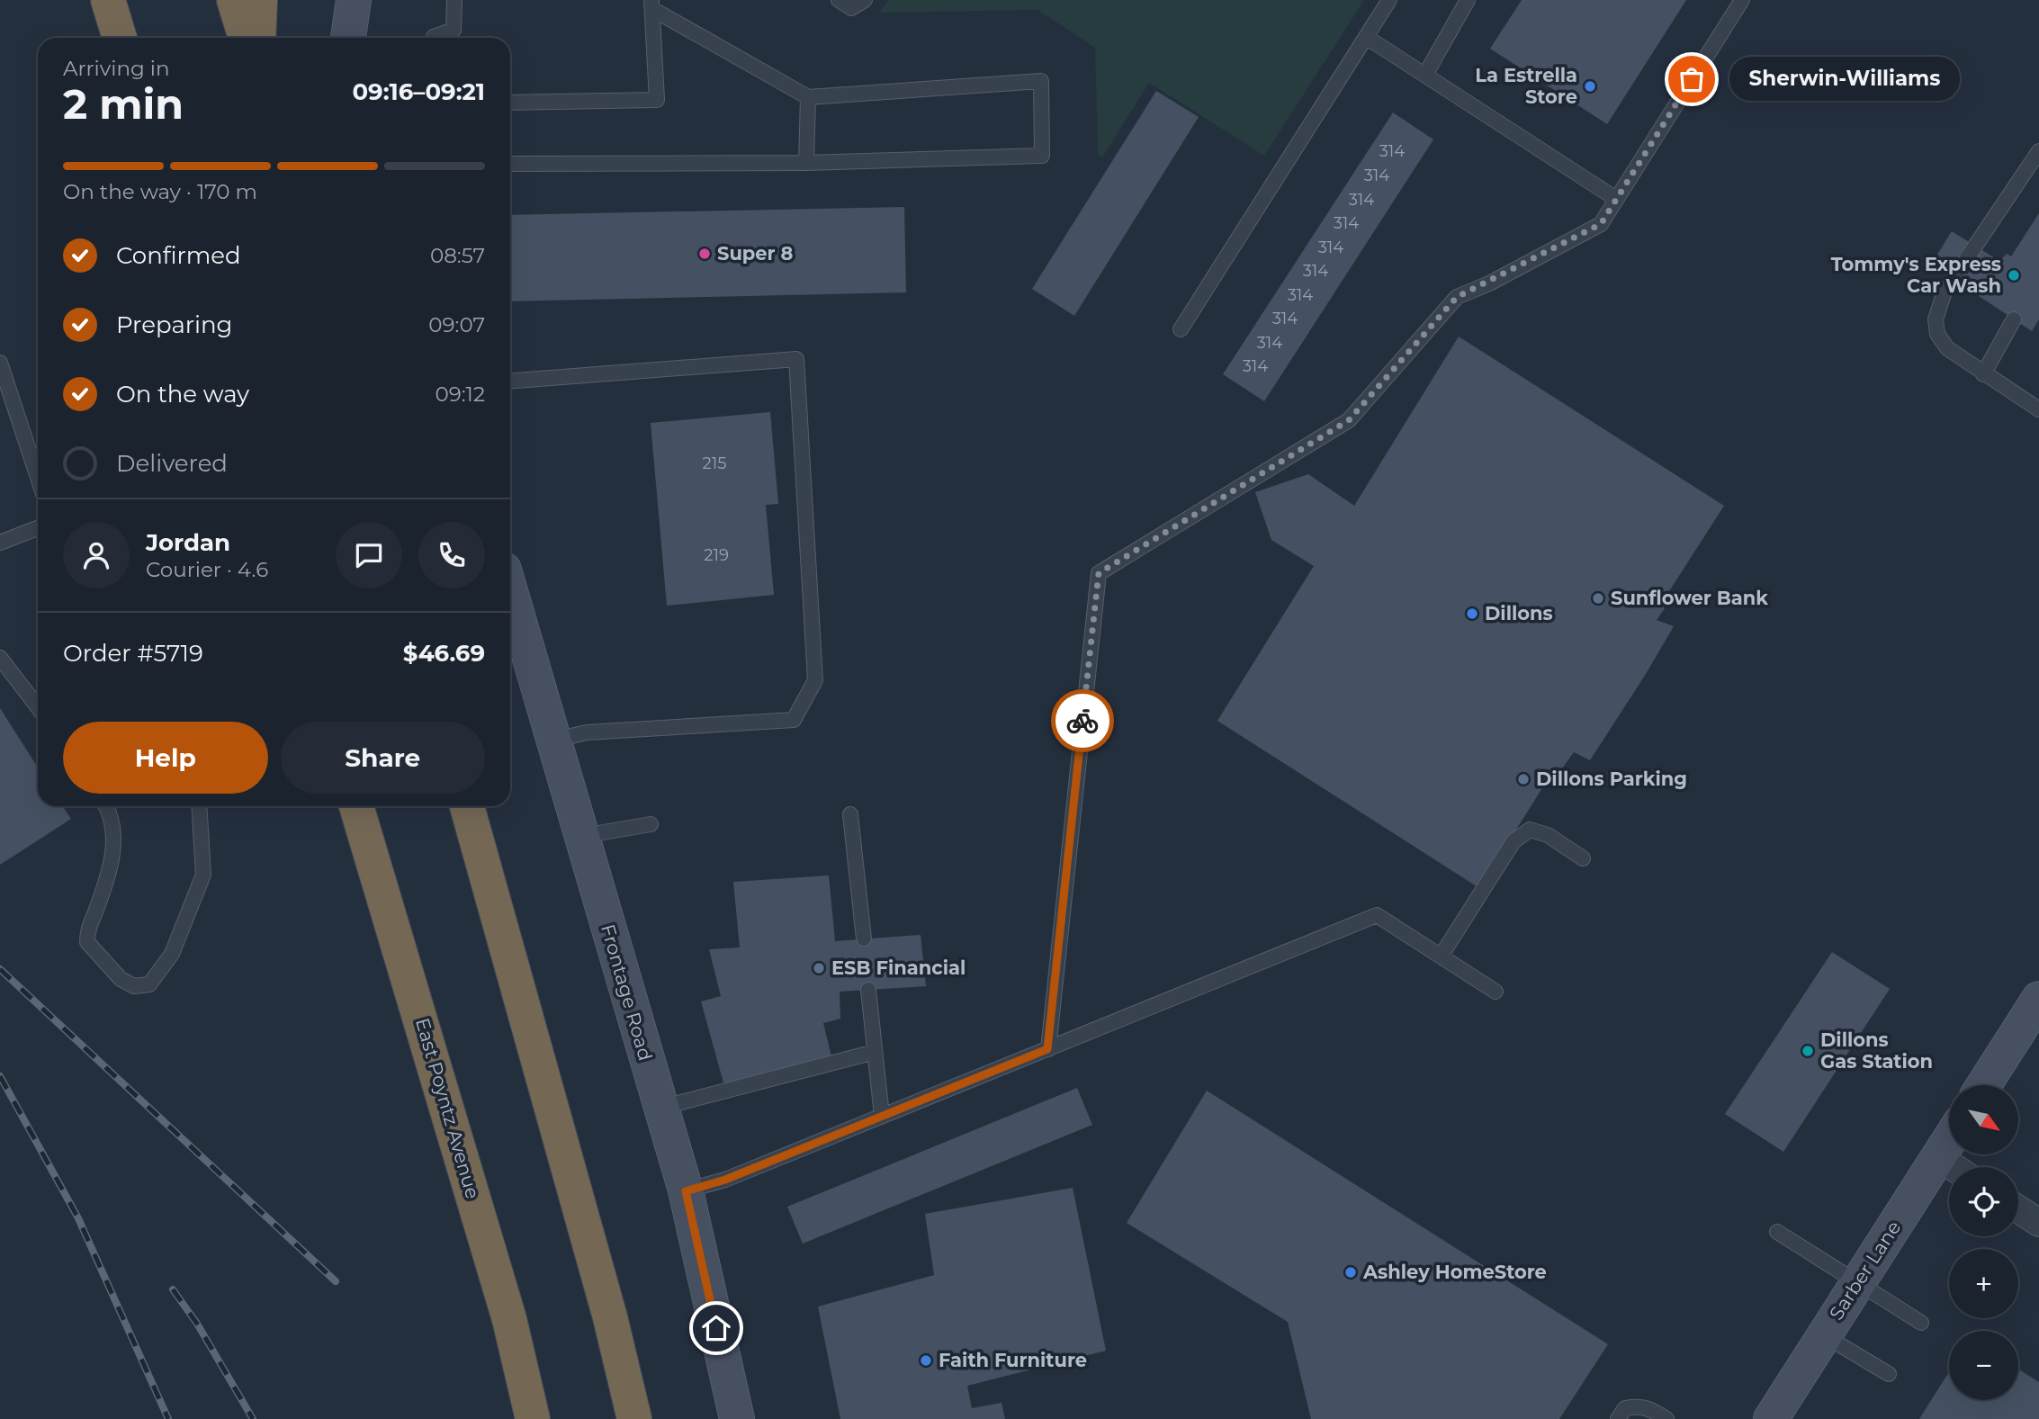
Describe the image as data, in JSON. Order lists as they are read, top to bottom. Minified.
{"streets":{"highway":["East Poyntz Avenue"],"street":["Frontage Road","Sarber Lane"]},"places":["Sherwin-Williams","La Estrella Store","Super 8","Tommy's Express Car Wash","Sunflower Bank","Dillons","Dillons Parking","ESB Financial","Dillons Gas Station","Ashley HomeStore","Faith Furniture"],"house_numbers":["314","314","314","314","314","314","314","314","314","314","215","219"],"north":"bottom right","page":{"heading":["2 min","Arriving in","09:16–09:21"],"panel":["Jordan","Courier · 4.6","Order #5719","$46.69"],"bubble":"Sherwin-Williams","bar":"On the way · 170 m","list":[["Confirmed","08:57"],["Preparing","09:07"],["On the way","09:12"],"Delivered"],"buttons":["Help","Share"],"map_buttons":["+","−"]}}
